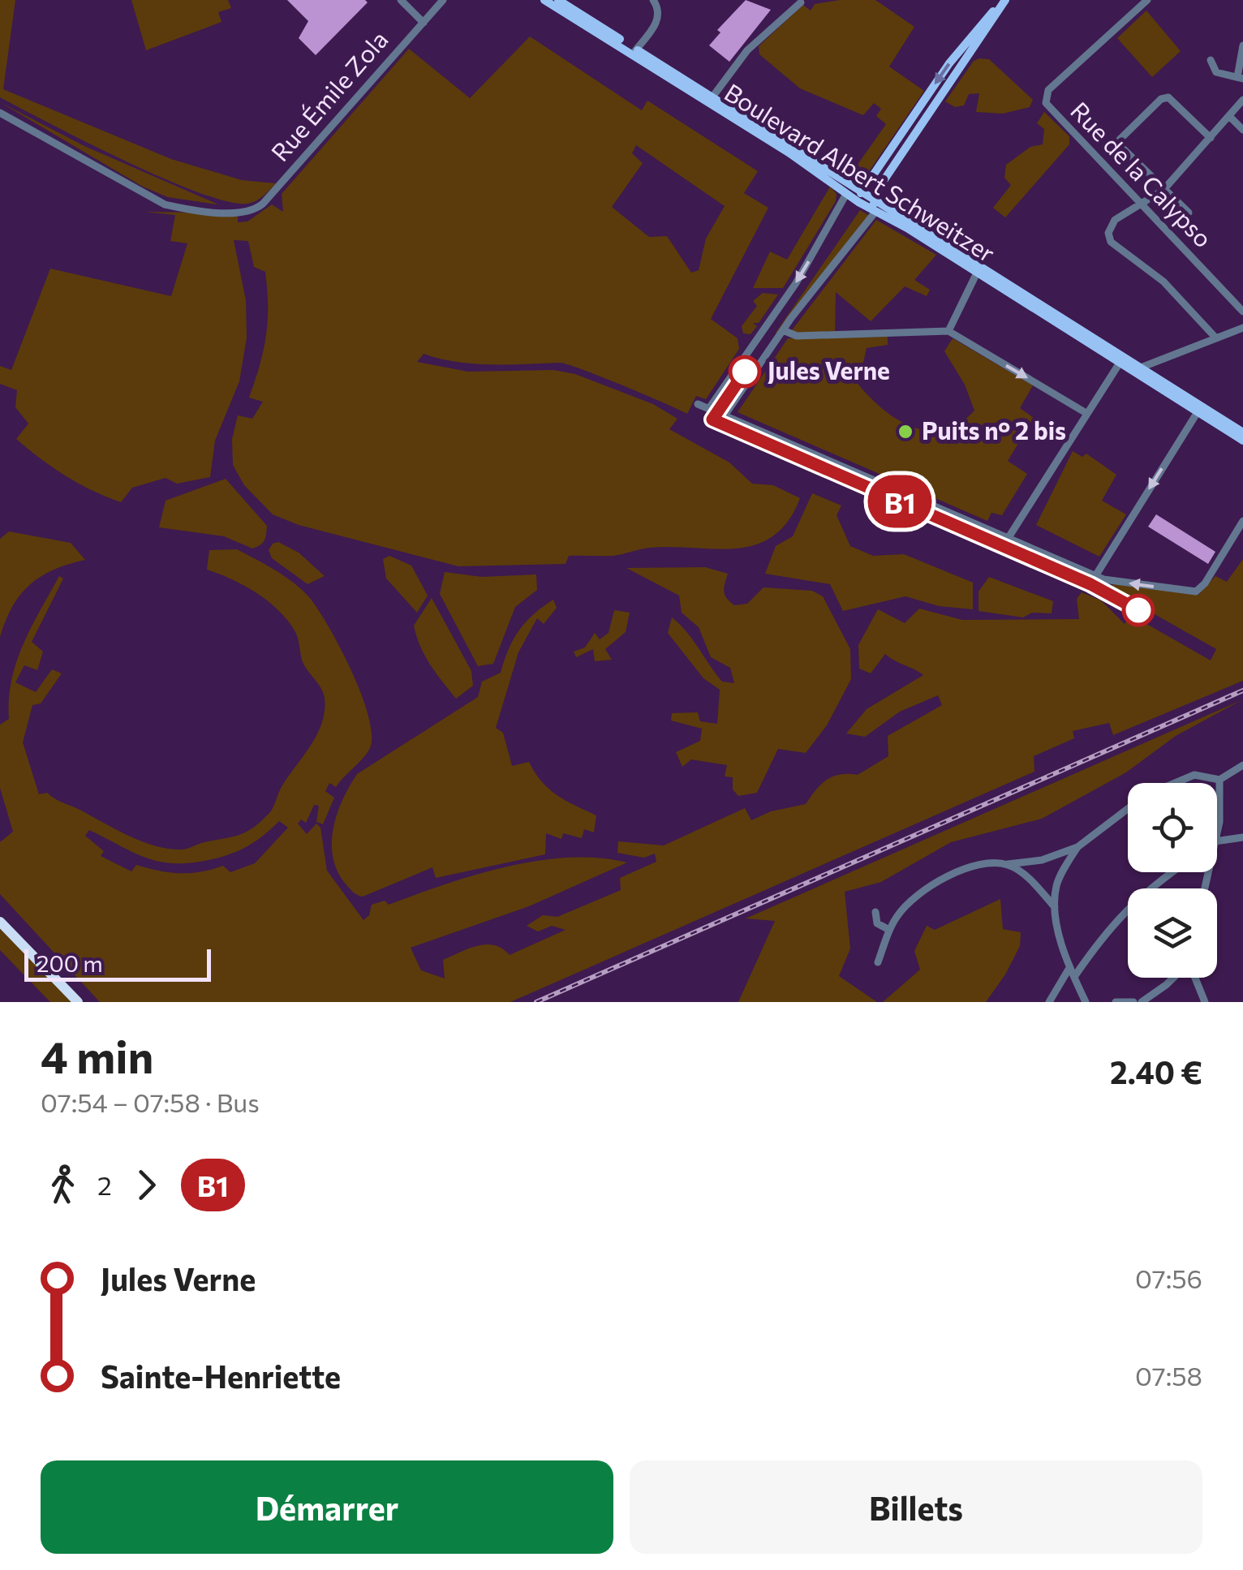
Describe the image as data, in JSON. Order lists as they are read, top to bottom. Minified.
{"streets":{"main road":["Boulevard Albert Schweitzer"],"street":["Rue Émile Zola","Rue de la Calypso"]},"places":["Jules Verne","Puits n° 2 bis"],"lines":["bus line B1"],"scale_bar":"200 m","page":{"on_map":"B1","scale":"200 m","heading":["4 min","07:54 – 07:58 · Bus","2.40 €"],"legs":["2","B1"],"list":[{"name":"Jules Verne","value":"07:56"},{"name":"Sainte-Henriette","value":"07:58"}],"buttons":["Démarrer","Billets"]}}
